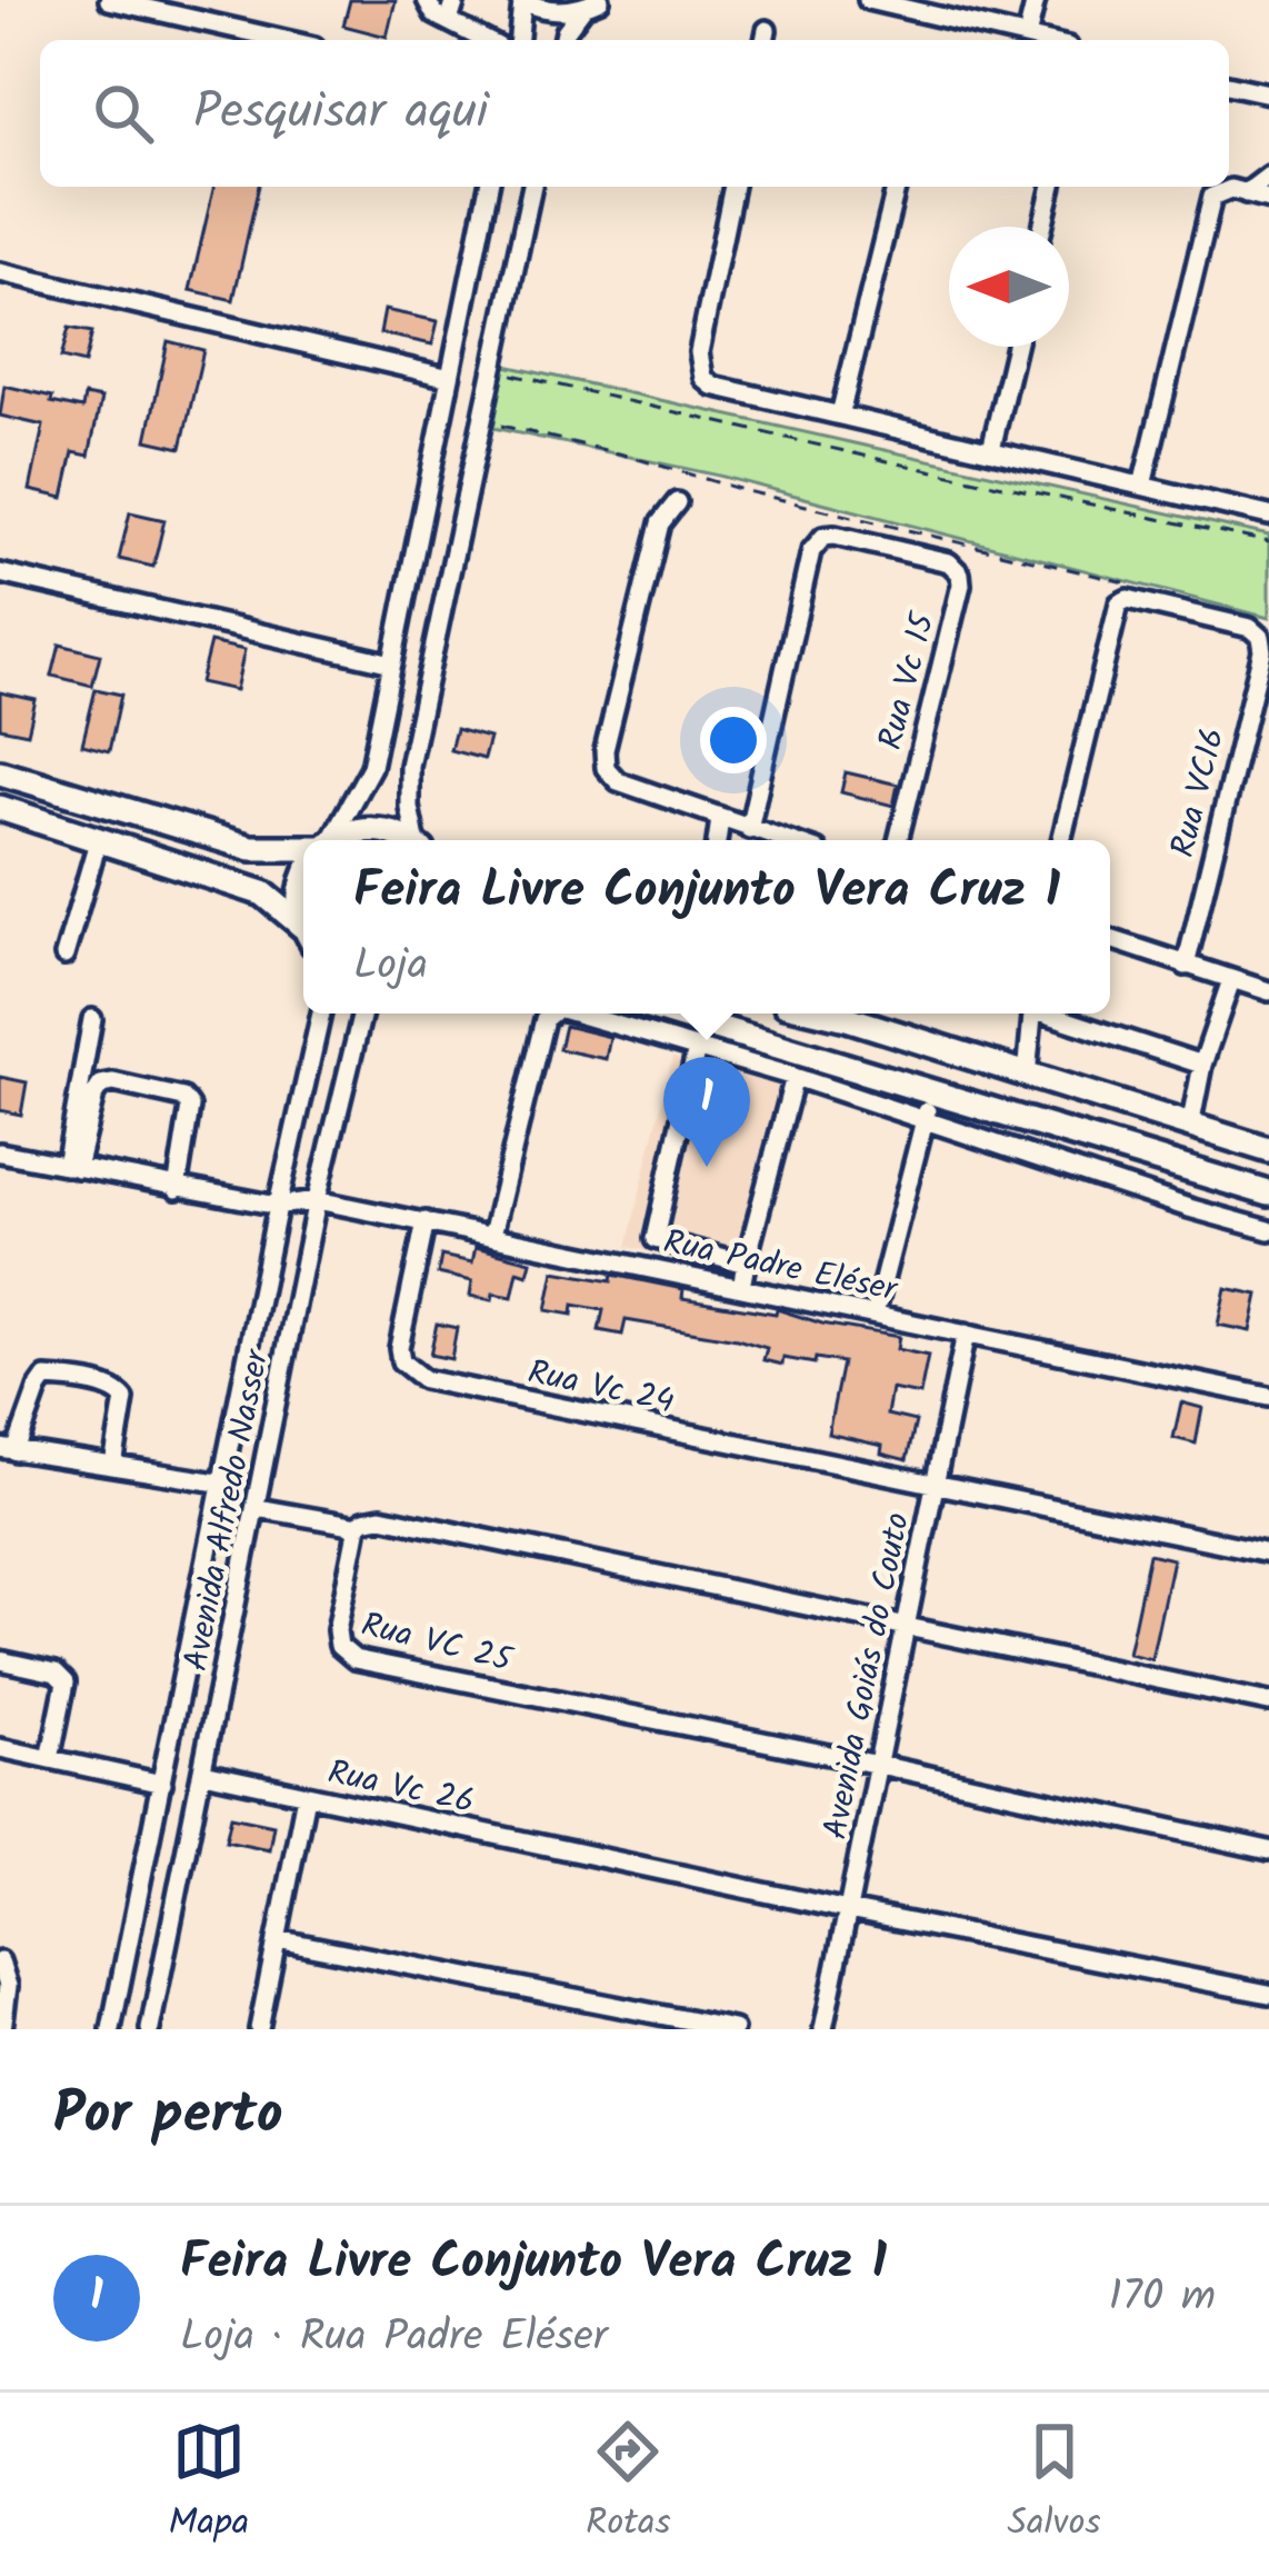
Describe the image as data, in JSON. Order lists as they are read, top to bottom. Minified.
{"streets":{"street":["Rua Vc 15","Rua VC16","Rua Padre Eléser","Rua Vc 24","Avenida Alfredo Nasser","Rua VC 25","Avenida Goiás do Couto","Rua Vc 26"]},"crossings":[["Rua Padre Eléser","Rua Vc 24"],["Rua Padre Eléser","Avenida Alfredo Nasser"],["Rua Padre Eléser","Avenida Goiás do Couto"],["Rua Vc 24","Avenida Goiás do Couto"],["Rua VC 25","Avenida Goiás do Couto"],["Avenida Goiás do Couto","Rua Vc 26"]],"north":"left","page":{"search":"Pesquisar aqui","popup":["Feira Livre Conjunto Vera Cruz 1","Loja"],"pins":"1","heading":"Por perto","list":[{"mark":"1","name":"Feira Livre Conjunto Vera Cruz 1","note":"Loja · Rua Padre Eléser","value":"170 m"}],"nav":["Mapa","Rotas","Salvos"]}}
